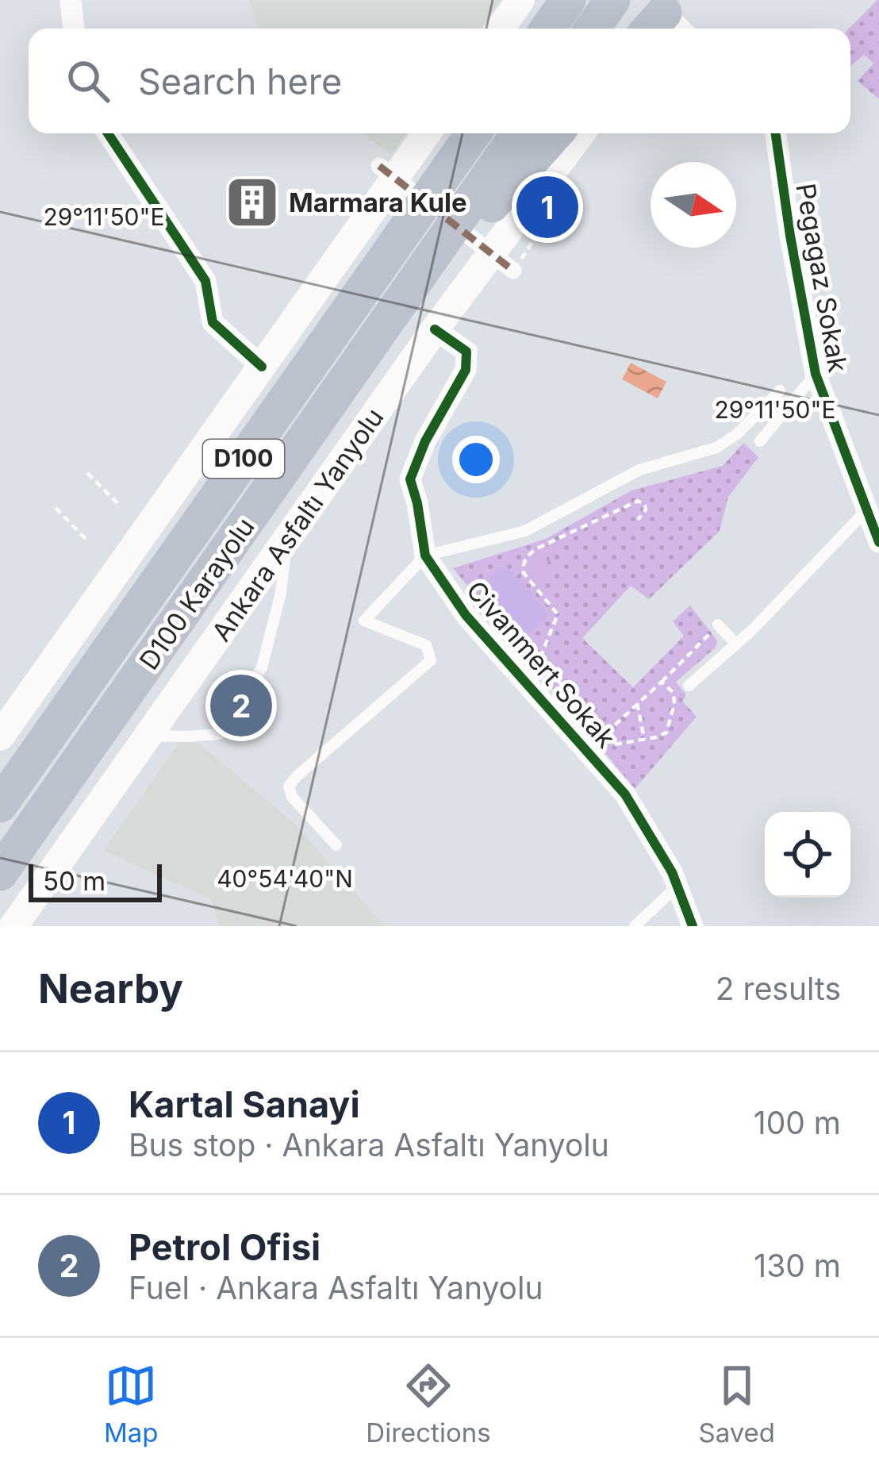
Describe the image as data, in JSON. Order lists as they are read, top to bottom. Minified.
{"streets":{"highway":["D100","D100 Karayolu"],"main road":["Ankara Asfaltı Yanyolu"],"street":["Pegagaz Sokak","Civanmert Sokak"]},"crossings":[["Ankara Asfaltı Yanyolu","Civanmert Sokak"]],"places":{"building":["Marmara Kule"]},"scale_bar":"50 m","north":"right","page":{"search":"Search here","pins":["1","2"],"scale":"50 m","heading":["Nearby","2 results"],"list":[{"mark":"1","name":"Kartal Sanayi","note":"Bus stop · Ankara Asfaltı Yanyolu","value":"100 m"},{"mark":"2","name":"Petrol Ofisi","note":"Fuel · Ankara Asfaltı Yanyolu","value":"130 m"}],"nav":["Map","Directions","Saved"]},"coordinates":["29°11'50\"E","40°54'40\"N"]}
